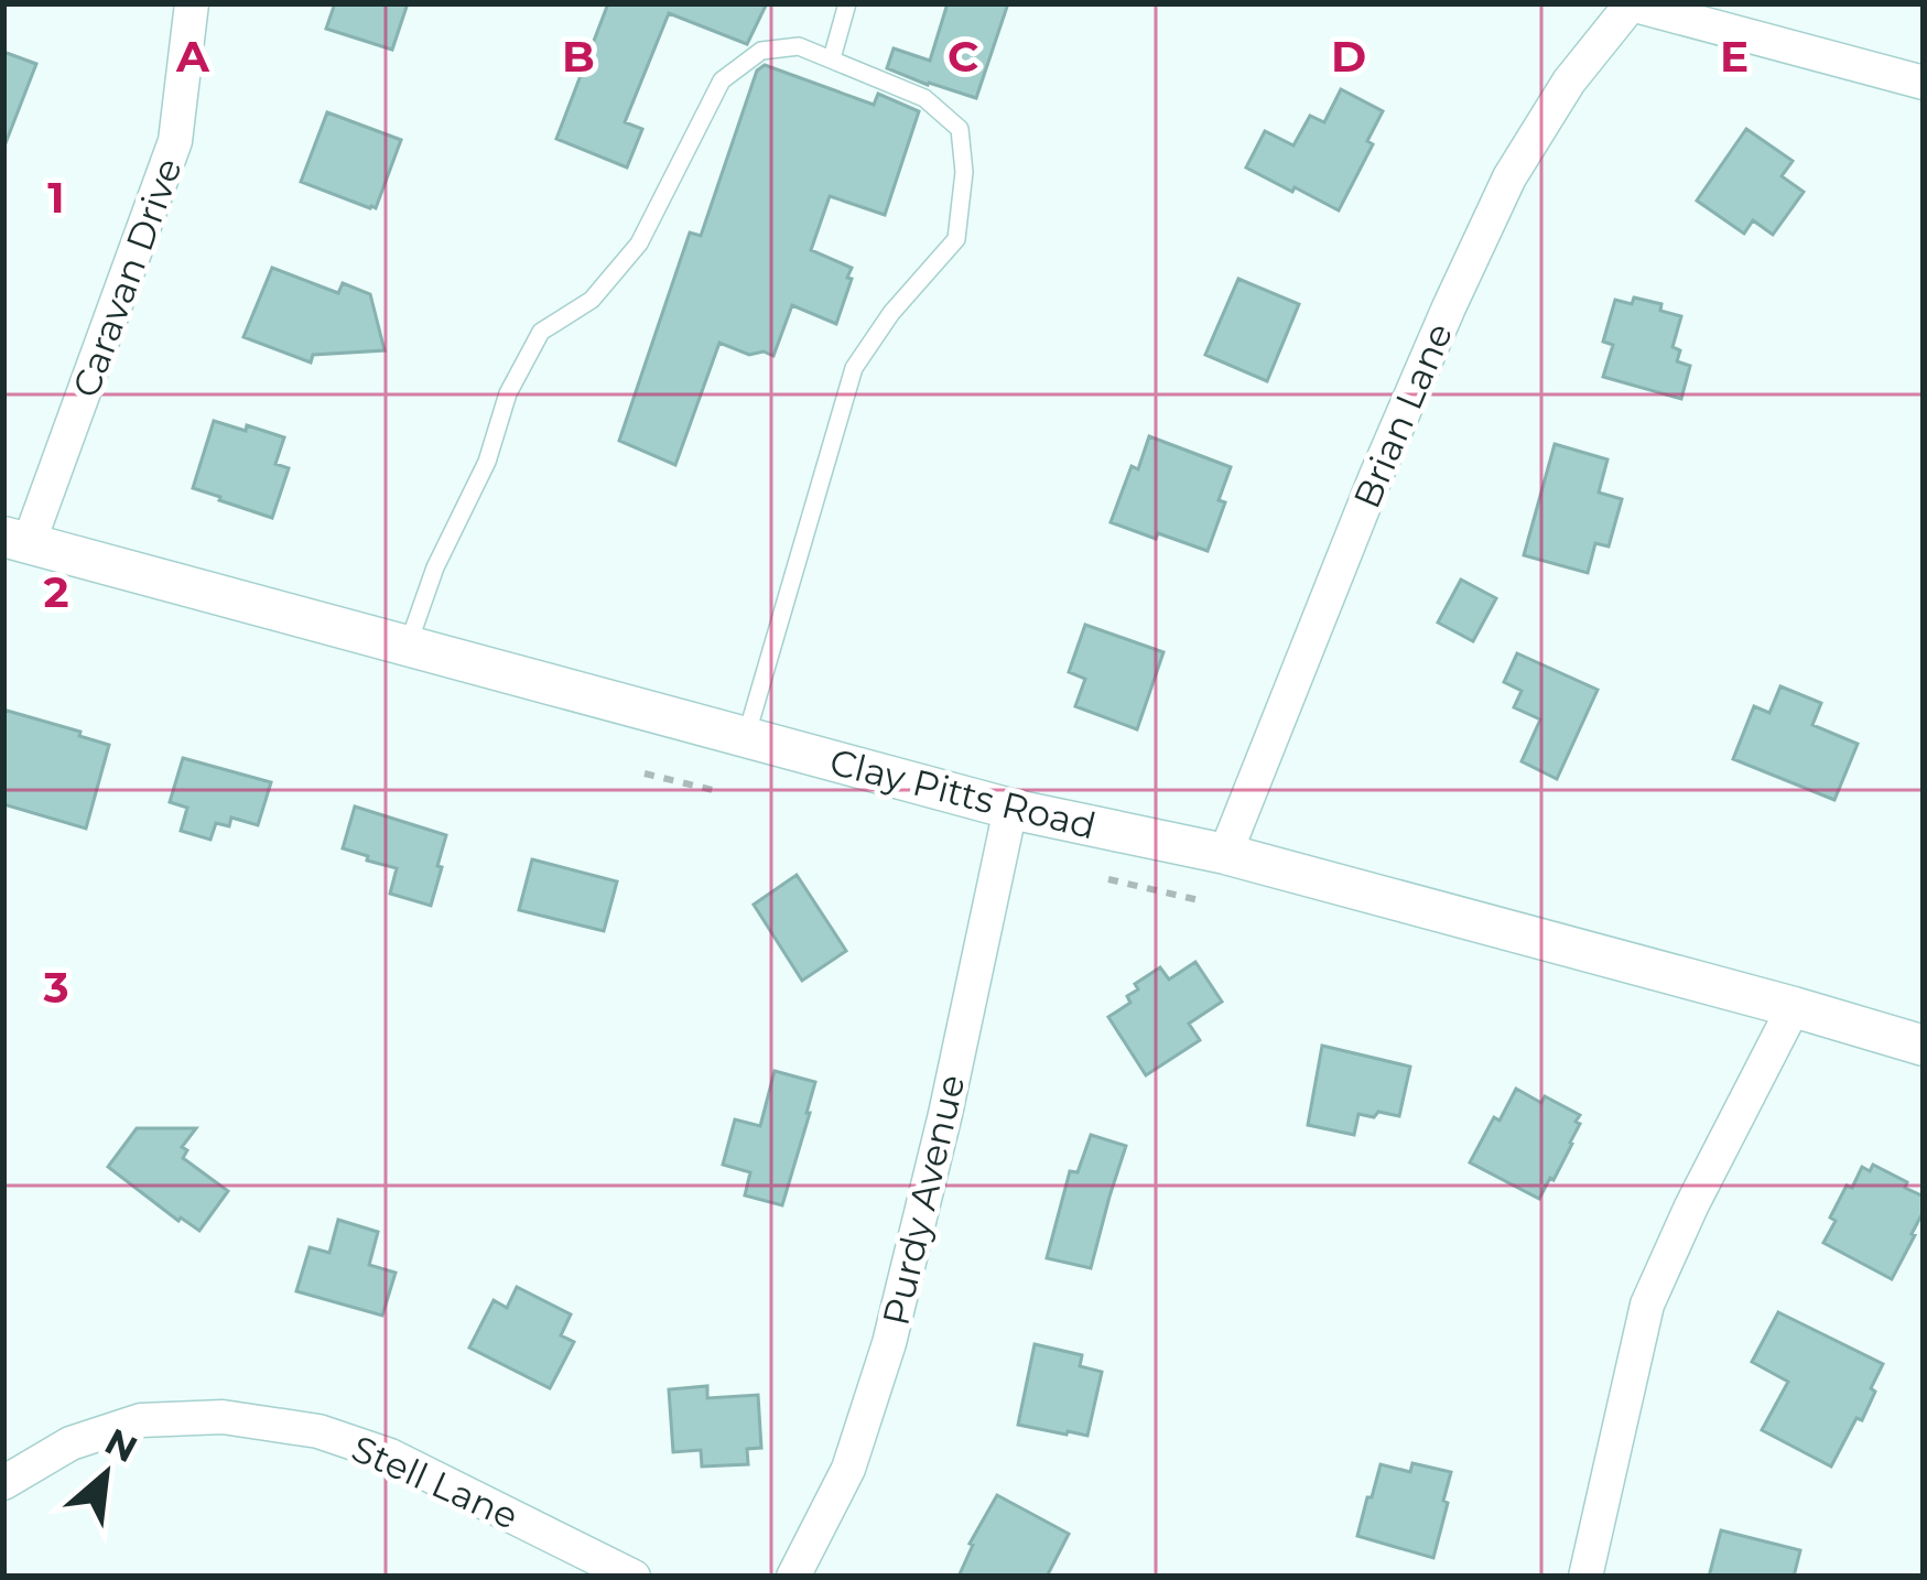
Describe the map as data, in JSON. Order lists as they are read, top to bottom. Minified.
{"streets":{"street":["Caravan Drive","Brian Lane","Clay Pitts Road","Purdy Avenue","Stell Lane"]},"crossings":[["Caravan Drive","Clay Pitts Road"],["Brian Lane","Clay Pitts Road"],["Clay Pitts Road","Purdy Avenue"]],"north":"top right","grid":{"columns":["A","B","C","D","E"],"rows":["1","2","3"]}}
